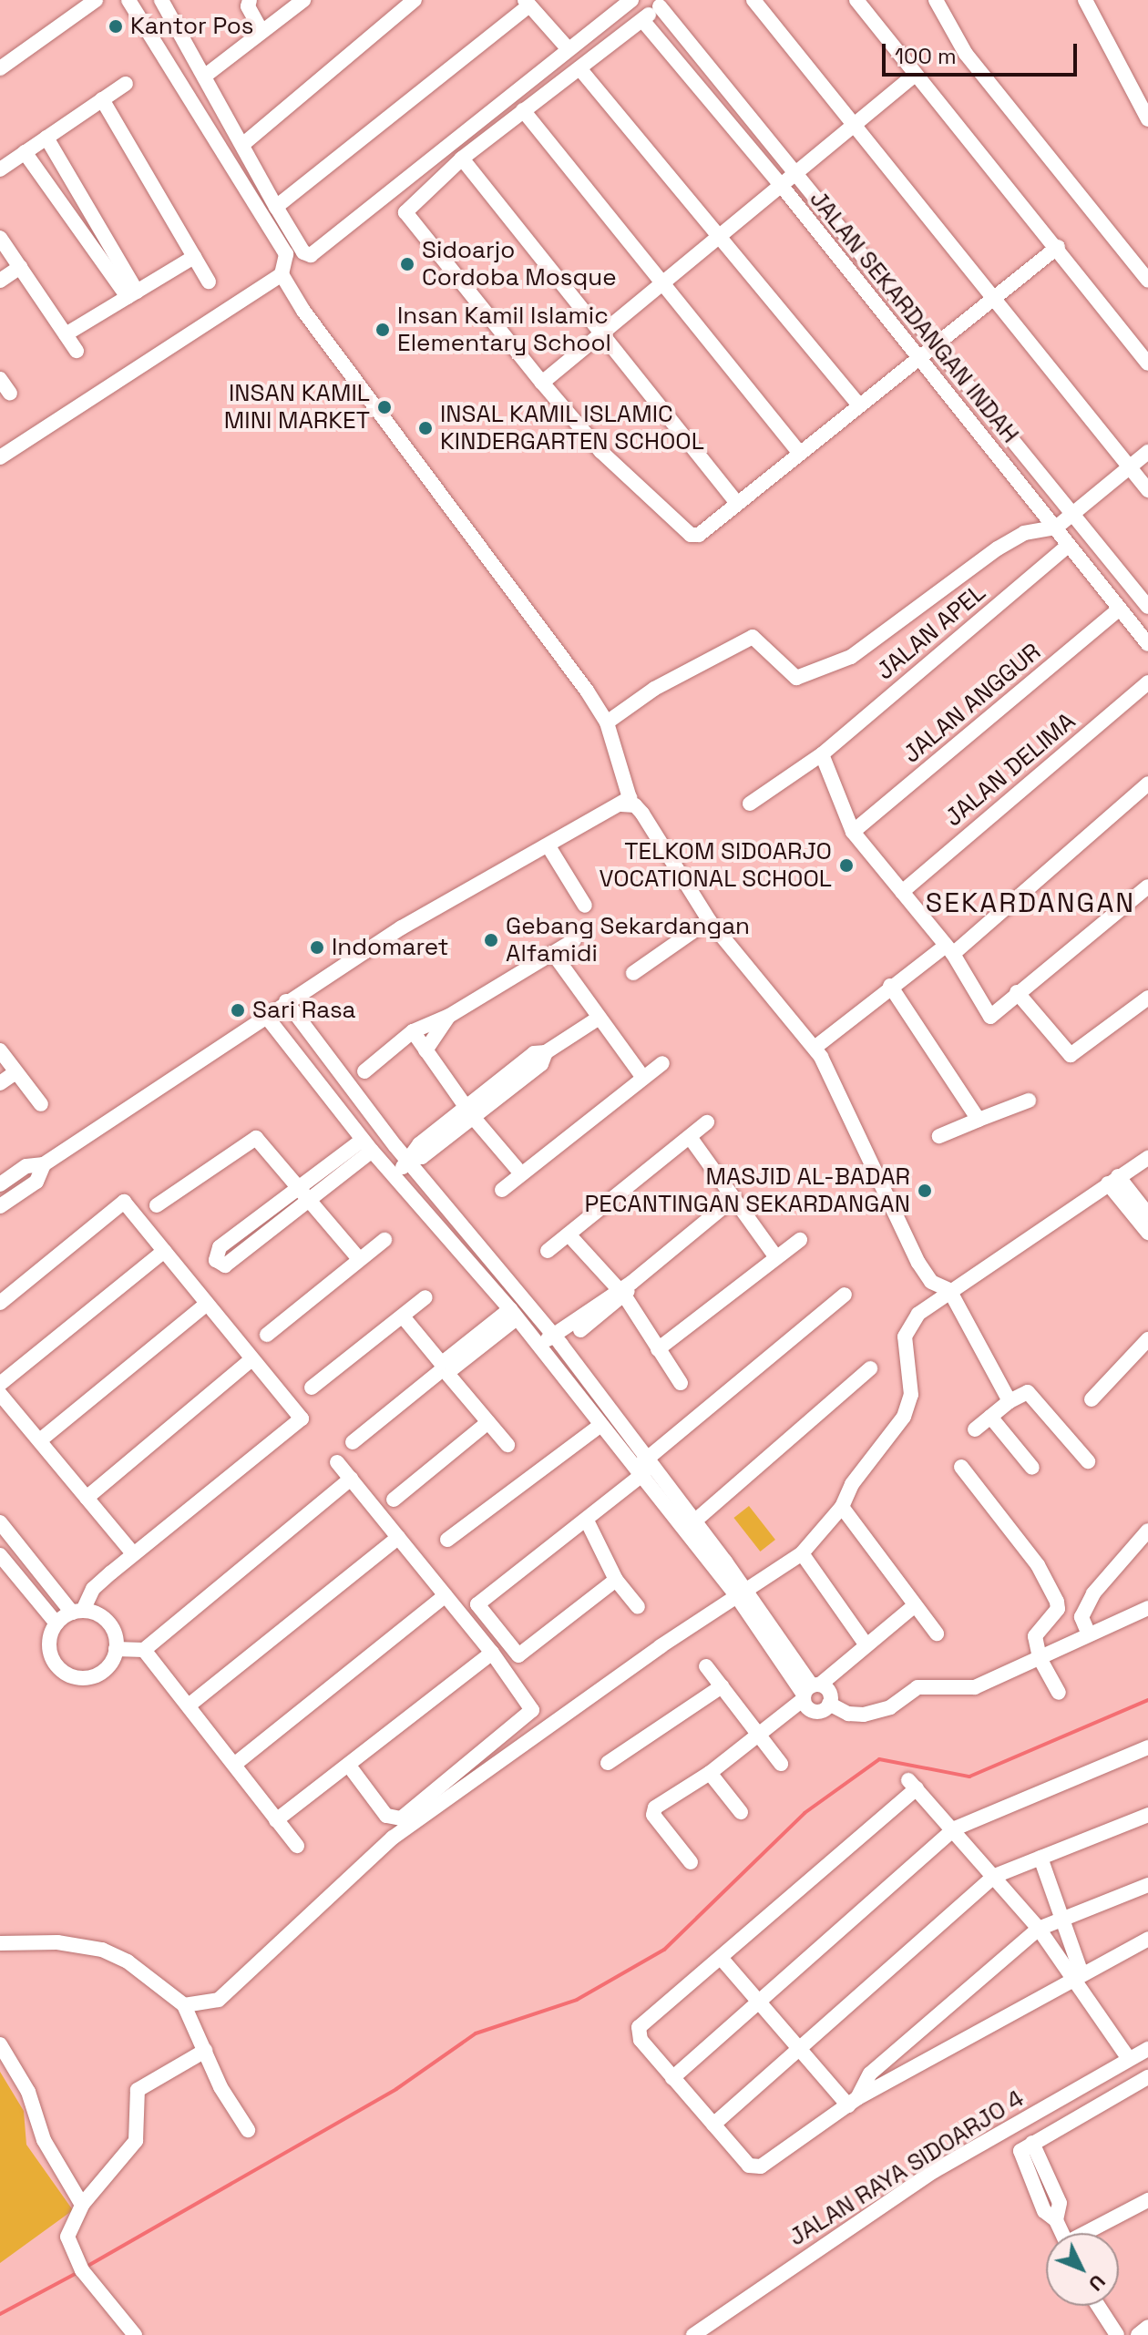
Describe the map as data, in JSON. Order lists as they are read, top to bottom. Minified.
{"streets":{"street":["JALAN SEKARDANGAN INDAH","JALAN APEL","JALAN ANGGUR","JALAN DELIMA","JALAN RAYA SIDOARJO 4"]},"crossings":[["JALAN SEKARDANGAN INDAH","JALAN APEL"],["JALAN SEKARDANGAN INDAH","JALAN ANGGUR"]],"districts":["SEKARDANGAN"],"places":["Kantor Pos","Sidoarjo Cordoba Mosque","Insan Kamil Islamic Elementary School","INSAN KAMIL MINI MARKET","INSAL KAMIL ISLAMIC KINDERGARTEN SCHOOL","TELKOM SIDOARJO VOCATIONAL SCHOOL","Gebang Sekardangan Alfamidi","Indomaret","Sari Rasa","MASJID AL-BADAR PECANTINGAN SEKARDANGAN"],"scale_bar":"100 m","north":"bottom right"}
